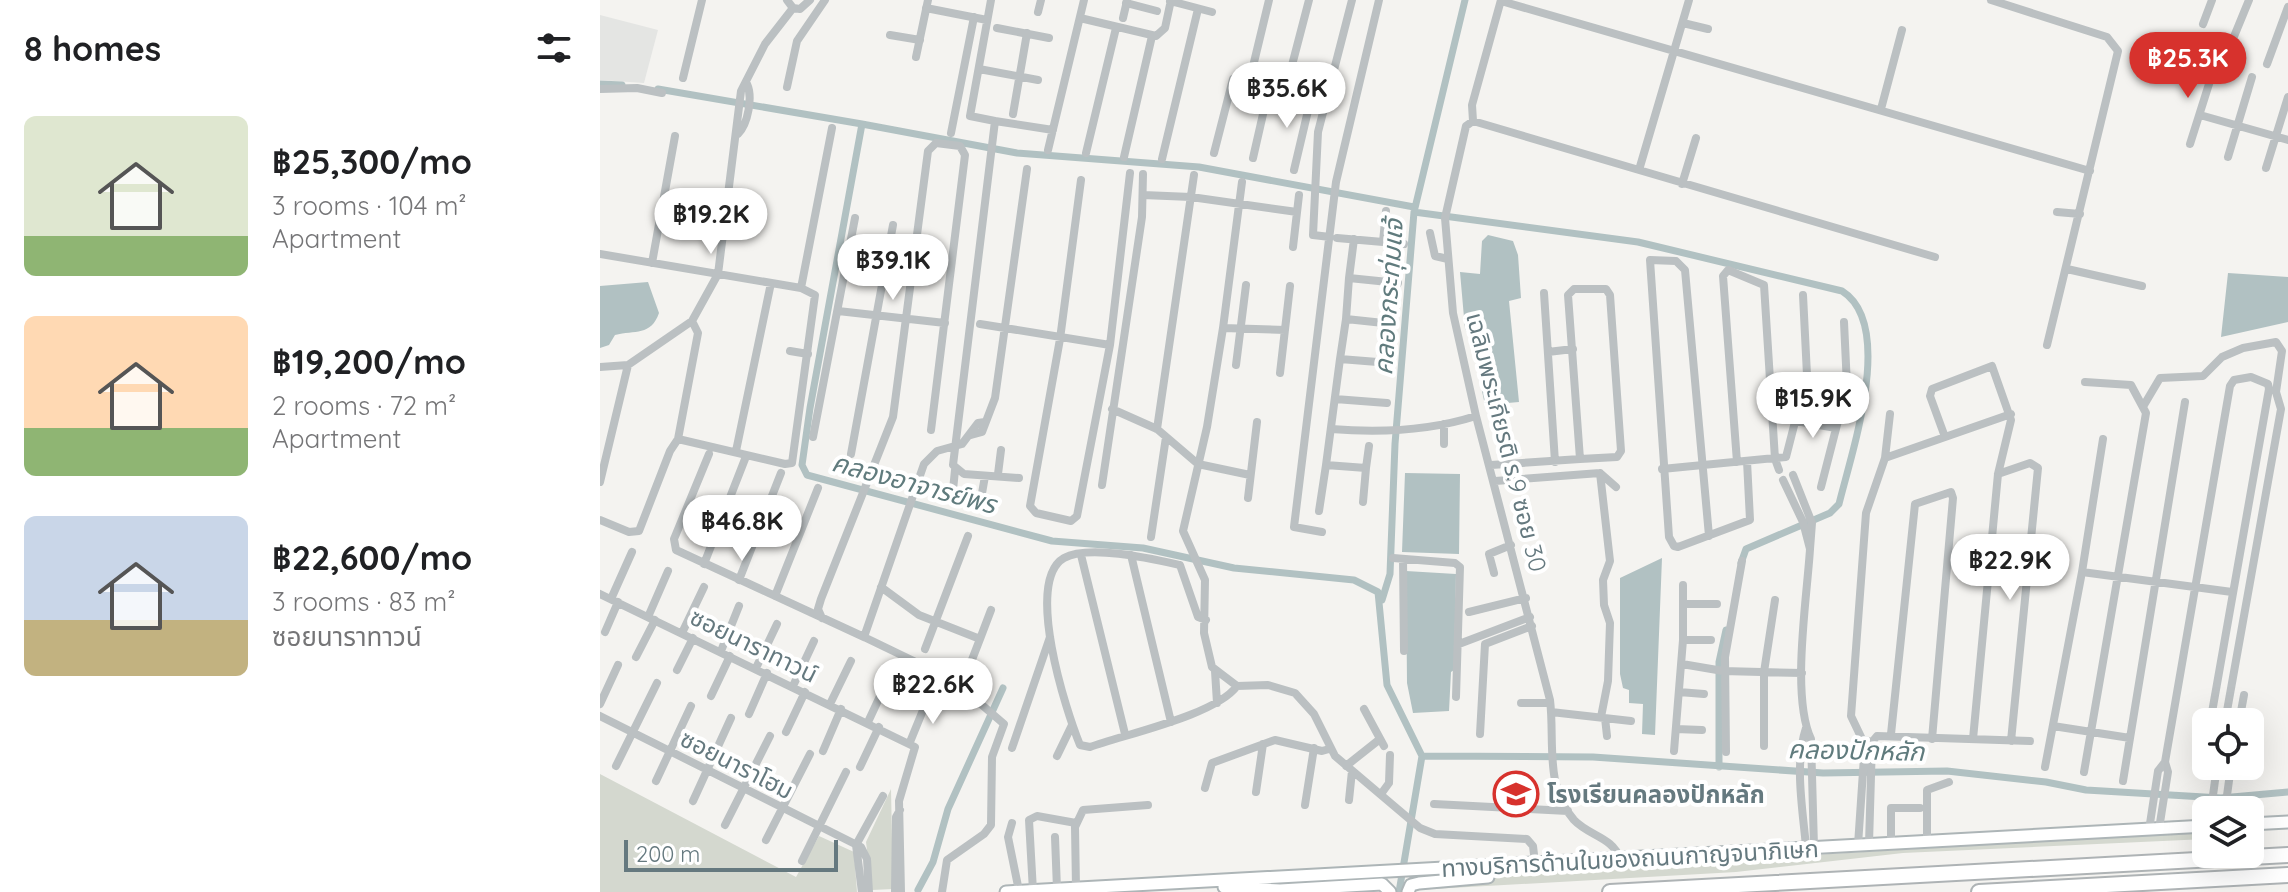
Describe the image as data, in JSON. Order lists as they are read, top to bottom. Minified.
{"streets":{"main road":["ทางบริการด้านในของถนนกาญจนาภิเษก"],"street":["เฉลิมพระเกียรติ ร.9 ซอย 30","ซอยนาราทาวน์","ซอยนาราโฮม"]},"crossings":[["เฉลิมพระเกียรติ ร.9 ซอย 30","ทางบริการด้านในของถนนกาญจนาภิเษก"]],"water":["คลองกระทุ่มแจ้","คลองอาจารย์พร","คลองปักหลัก"],"places":{"school or university":["โรงเรียนคลองปักหลัก"]},"scale_bar":"200 m","page":{"heading":"8 homes","price":["฿25.3K","฿35.6K","฿19.2K","฿39.1K","฿15.9K","฿46.8K","฿22.9K","฿22.6K"],"list":[{"name":"฿25,300/mo","note":"3 rooms · 104 m² · Apartment"},{"name":"฿19,200/mo","note":"2 rooms · 72 m² · Apartment"},{"name":"฿22,600/mo","note":"3 rooms · 83 m² · ซอยนาราทาวน์"}],"scale":"200 m"}}
